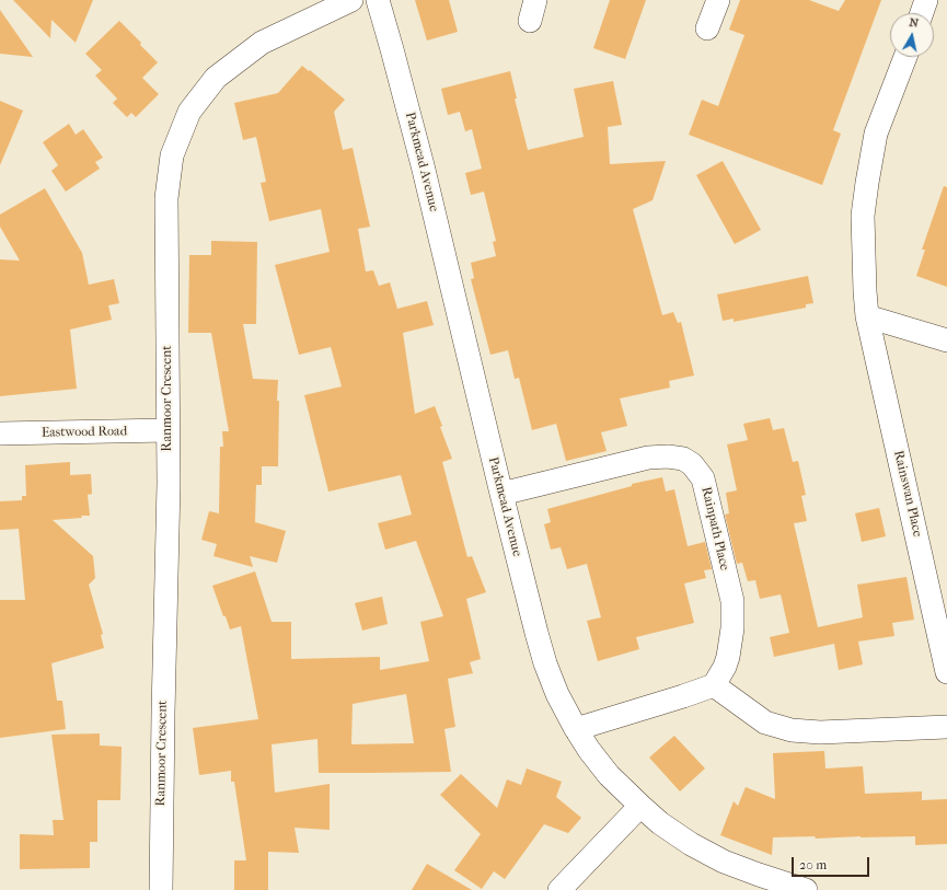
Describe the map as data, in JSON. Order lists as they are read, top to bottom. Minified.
{"streets":{"street":["Parkmead Avenue","Ranmoor Crescent","Eastwood Road","Rainswan Place","Rainpath Place"]},"crossings":[["Parkmead Avenue","Rainpath Place"],["Ranmoor Crescent","Eastwood Road"]],"scale_bar":"20 m","north":"top"}
